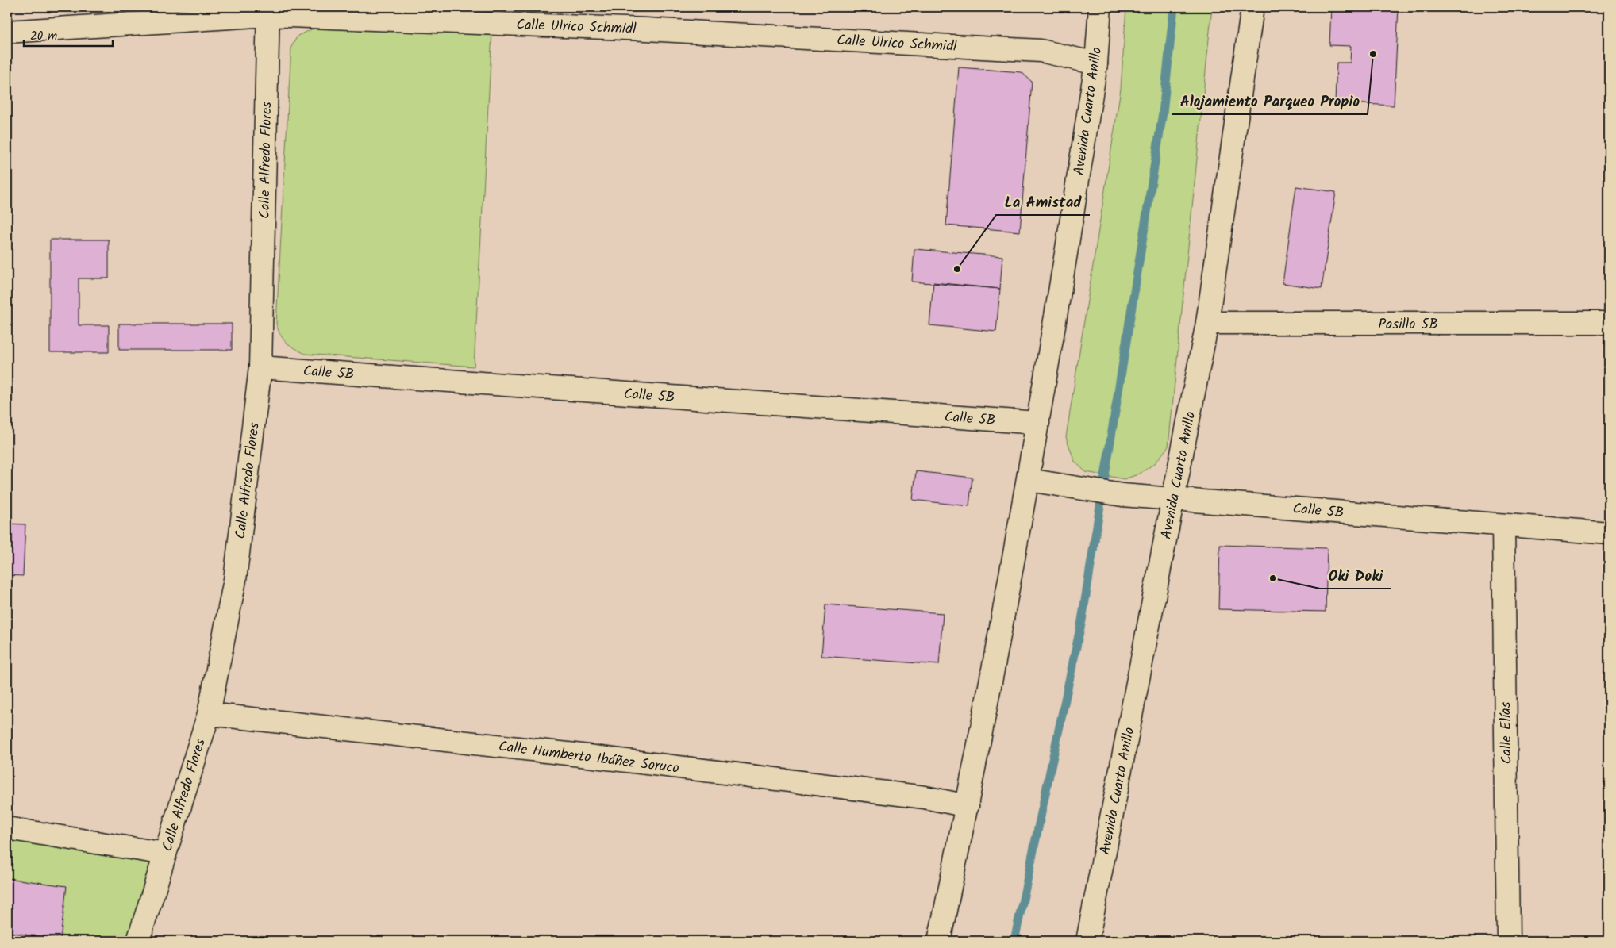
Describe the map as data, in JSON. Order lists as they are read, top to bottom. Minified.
{"streets":{"main road":["Calle Ulrico Schmidl","Avenida Cuarto Anillo","Calle Alfredo Flores","Pasillo 5B","Calle 5B","Calle Elías","Calle Humberto Ibáñez Soruco"]},"crossings":[["Calle Ulrico Schmidl","Avenida Cuarto Anillo"],["Calle Ulrico Schmidl","Calle Alfredo Flores"],["Avenida Cuarto Anillo","Pasillo 5B"],["Avenida Cuarto Anillo","Calle 5B"],["Avenida Cuarto Anillo","Calle Humberto Ibáñez Soruco"],["Calle Alfredo Flores","Calle 5B"],["Calle Alfredo Flores","Calle Humberto Ibáñez Soruco"],["Calle 5B","Calle Elías"]],"places":["Alojamiento Parqueo Propio","La Amistad","Oki Doki"],"scale_bar":"20 m"}
